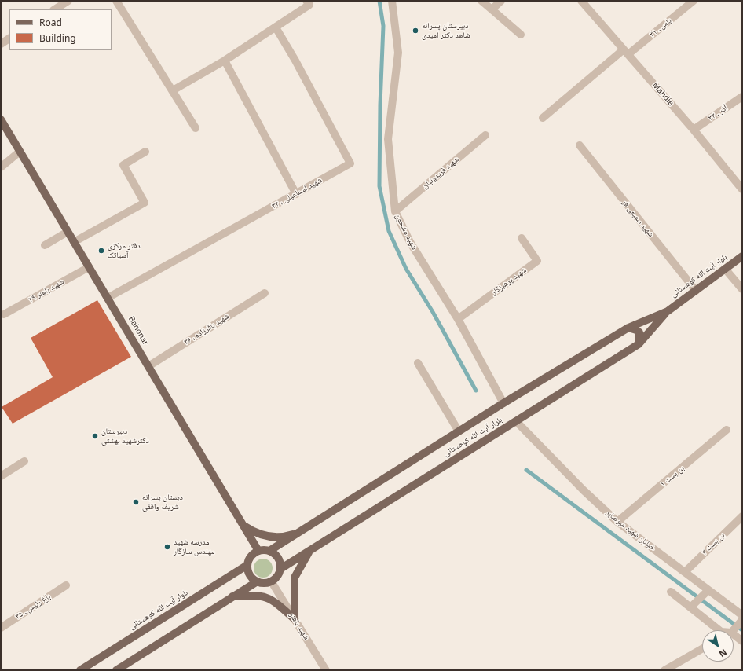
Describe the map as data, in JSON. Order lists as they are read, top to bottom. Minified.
{"streets":{"main road":["بلوار آیت الله کوهستانی","Bahonar"],"street":["یاس ـ ۳۱","Mahdie","آذر ـ ۳۳","شهید فریدونیان","شهید اسماعیلی ، ۳۴","شهید سمیعی فر","شهید مشحون","شهید پرهیزکار","شهید باهنر ۲۹","شهید باقرزاده ، ۳۶","بن بست ۱","خیابان شهید میرصابر","بن بست ۳","باغ رئیس ـ ۳۵","شهید باهنر"]},"crossings":[["یاس ـ ۳۱","Mahdie"],["Mahdie","آذر ـ ۳۳"],["شهید فریدونیان","شهید مشحون"],["شهید اسماعیلی ، ۳۴","Bahonar"],["شهید سمیعی فر","بلوار آیت الله کوهستانی"],["شهید مشحون","بلوار آیت الله کوهستانی"],["شهید مشحون","شهید پرهیزکار"],["بلوار آیت الله کوهستانی","Bahonar"],["بلوار آیت الله کوهستانی","خیابان شهید میرصابر"],["بلوار آیت الله کوهستانی","شهید باهنر"],["شهید باهنر ۲۹","Bahonar"],["شهید باقرزاده ، ۳۶","Bahonar"],["Bahonar","شهید باهنر"],["بن بست ۱","خیابان شهید میرصابر"],["خیابان شهید میرصابر","بن بست ۳"]],"places":["دبیرستان پسرانه شاهد دکتر امیدی","دفتر مرکزی آسیاتک","دبیرستان دکترشهید بهشتی","دبستان پسرانه شریف واقفی","مدرسه شهید مهندس سازگار"],"legend":["Road","Building"],"north":"bottom right"}
